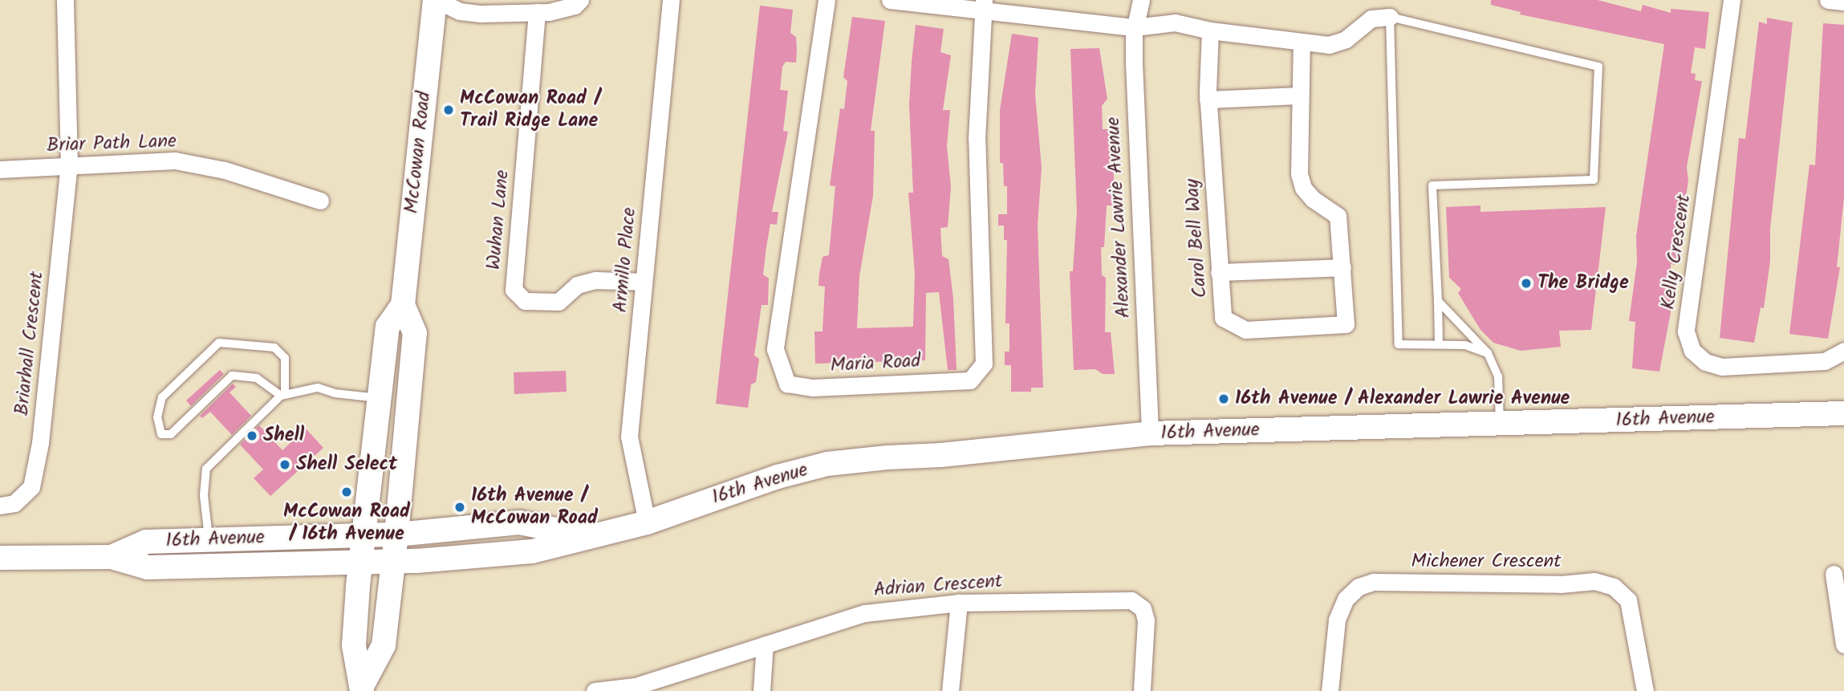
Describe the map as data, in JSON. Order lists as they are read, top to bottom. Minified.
{"streets":{"main road":["McCowan Road","16th Avenue"],"street":["Briar Path Lane","Alexander Lawrie Avenue","Wuhan Lane","Carol Bell Way","Kelly Crescent","Armillo Place","Briarhall Crescent","Maria Road","Michener Crescent","Adrian Crescent"]},"crossings":[["Briar Path Lane","Briarhall Crescent"],["McCowan Road","16th Avenue"],["Alexander Lawrie Avenue","16th Avenue"],["Wuhan Lane","Armillo Place"],["Armillo Place","16th Avenue"]],"places":["McCowan Road / Trail Ridge Lane","The Bridge","16th Avenue / Alexander Lawrie Avenue","Shell","Shell Select","McCowan Road / 16th Avenue","16th Avenue / McCowan Road"]}
